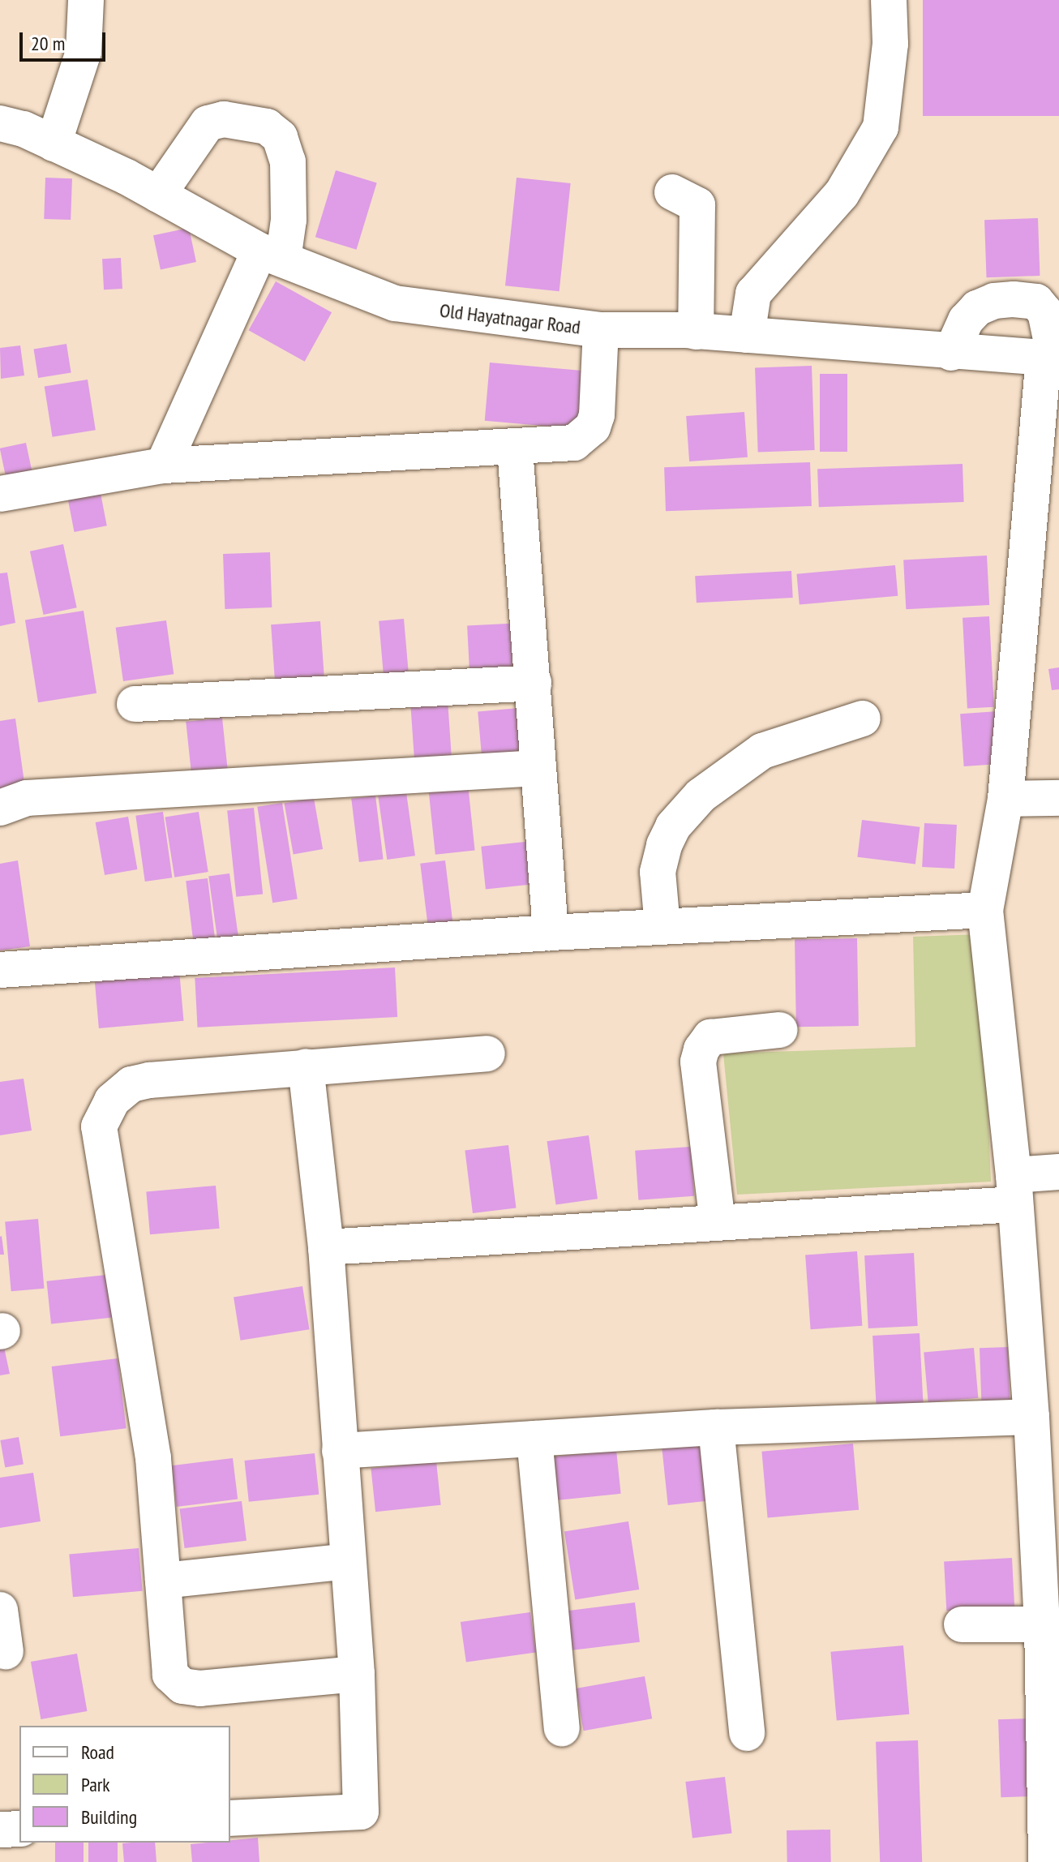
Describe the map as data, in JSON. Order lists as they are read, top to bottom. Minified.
{"streets":{"street":["Old Hayatnagar Road"]},"legend":["Road","Park","Building"],"scale_bar":"20 m"}
